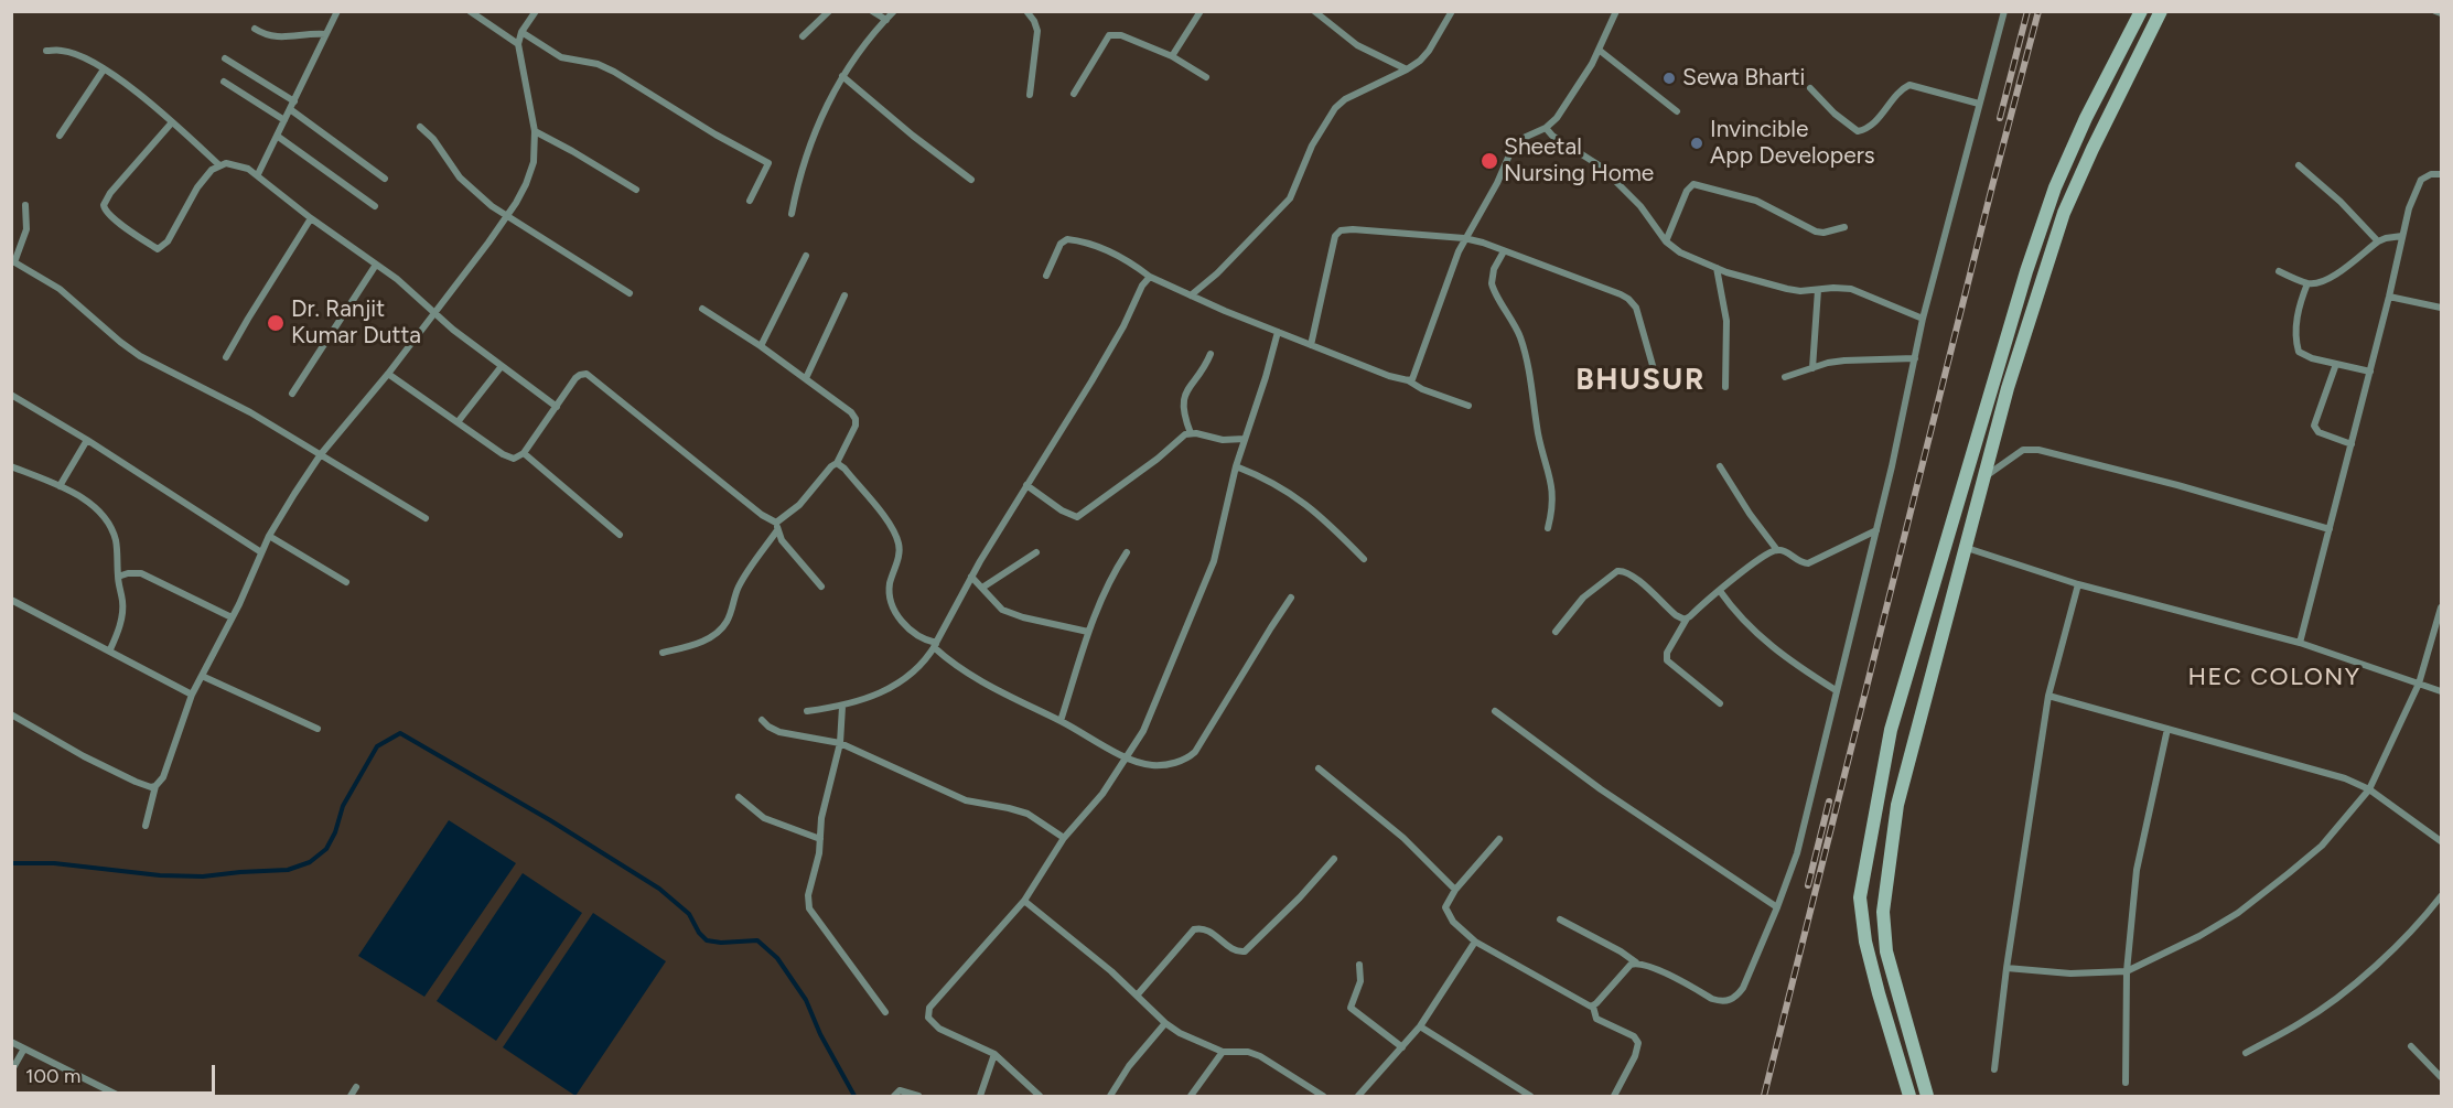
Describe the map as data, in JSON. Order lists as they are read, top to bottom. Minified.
{"districts":["BHUSUR","HEC COLONY"],"places":["Sewa Bharti","Invincible App Developers","Sheetal Nursing Home","Dr. Ranjit Kumar Dutta"],"scale_bar":"100 m"}
